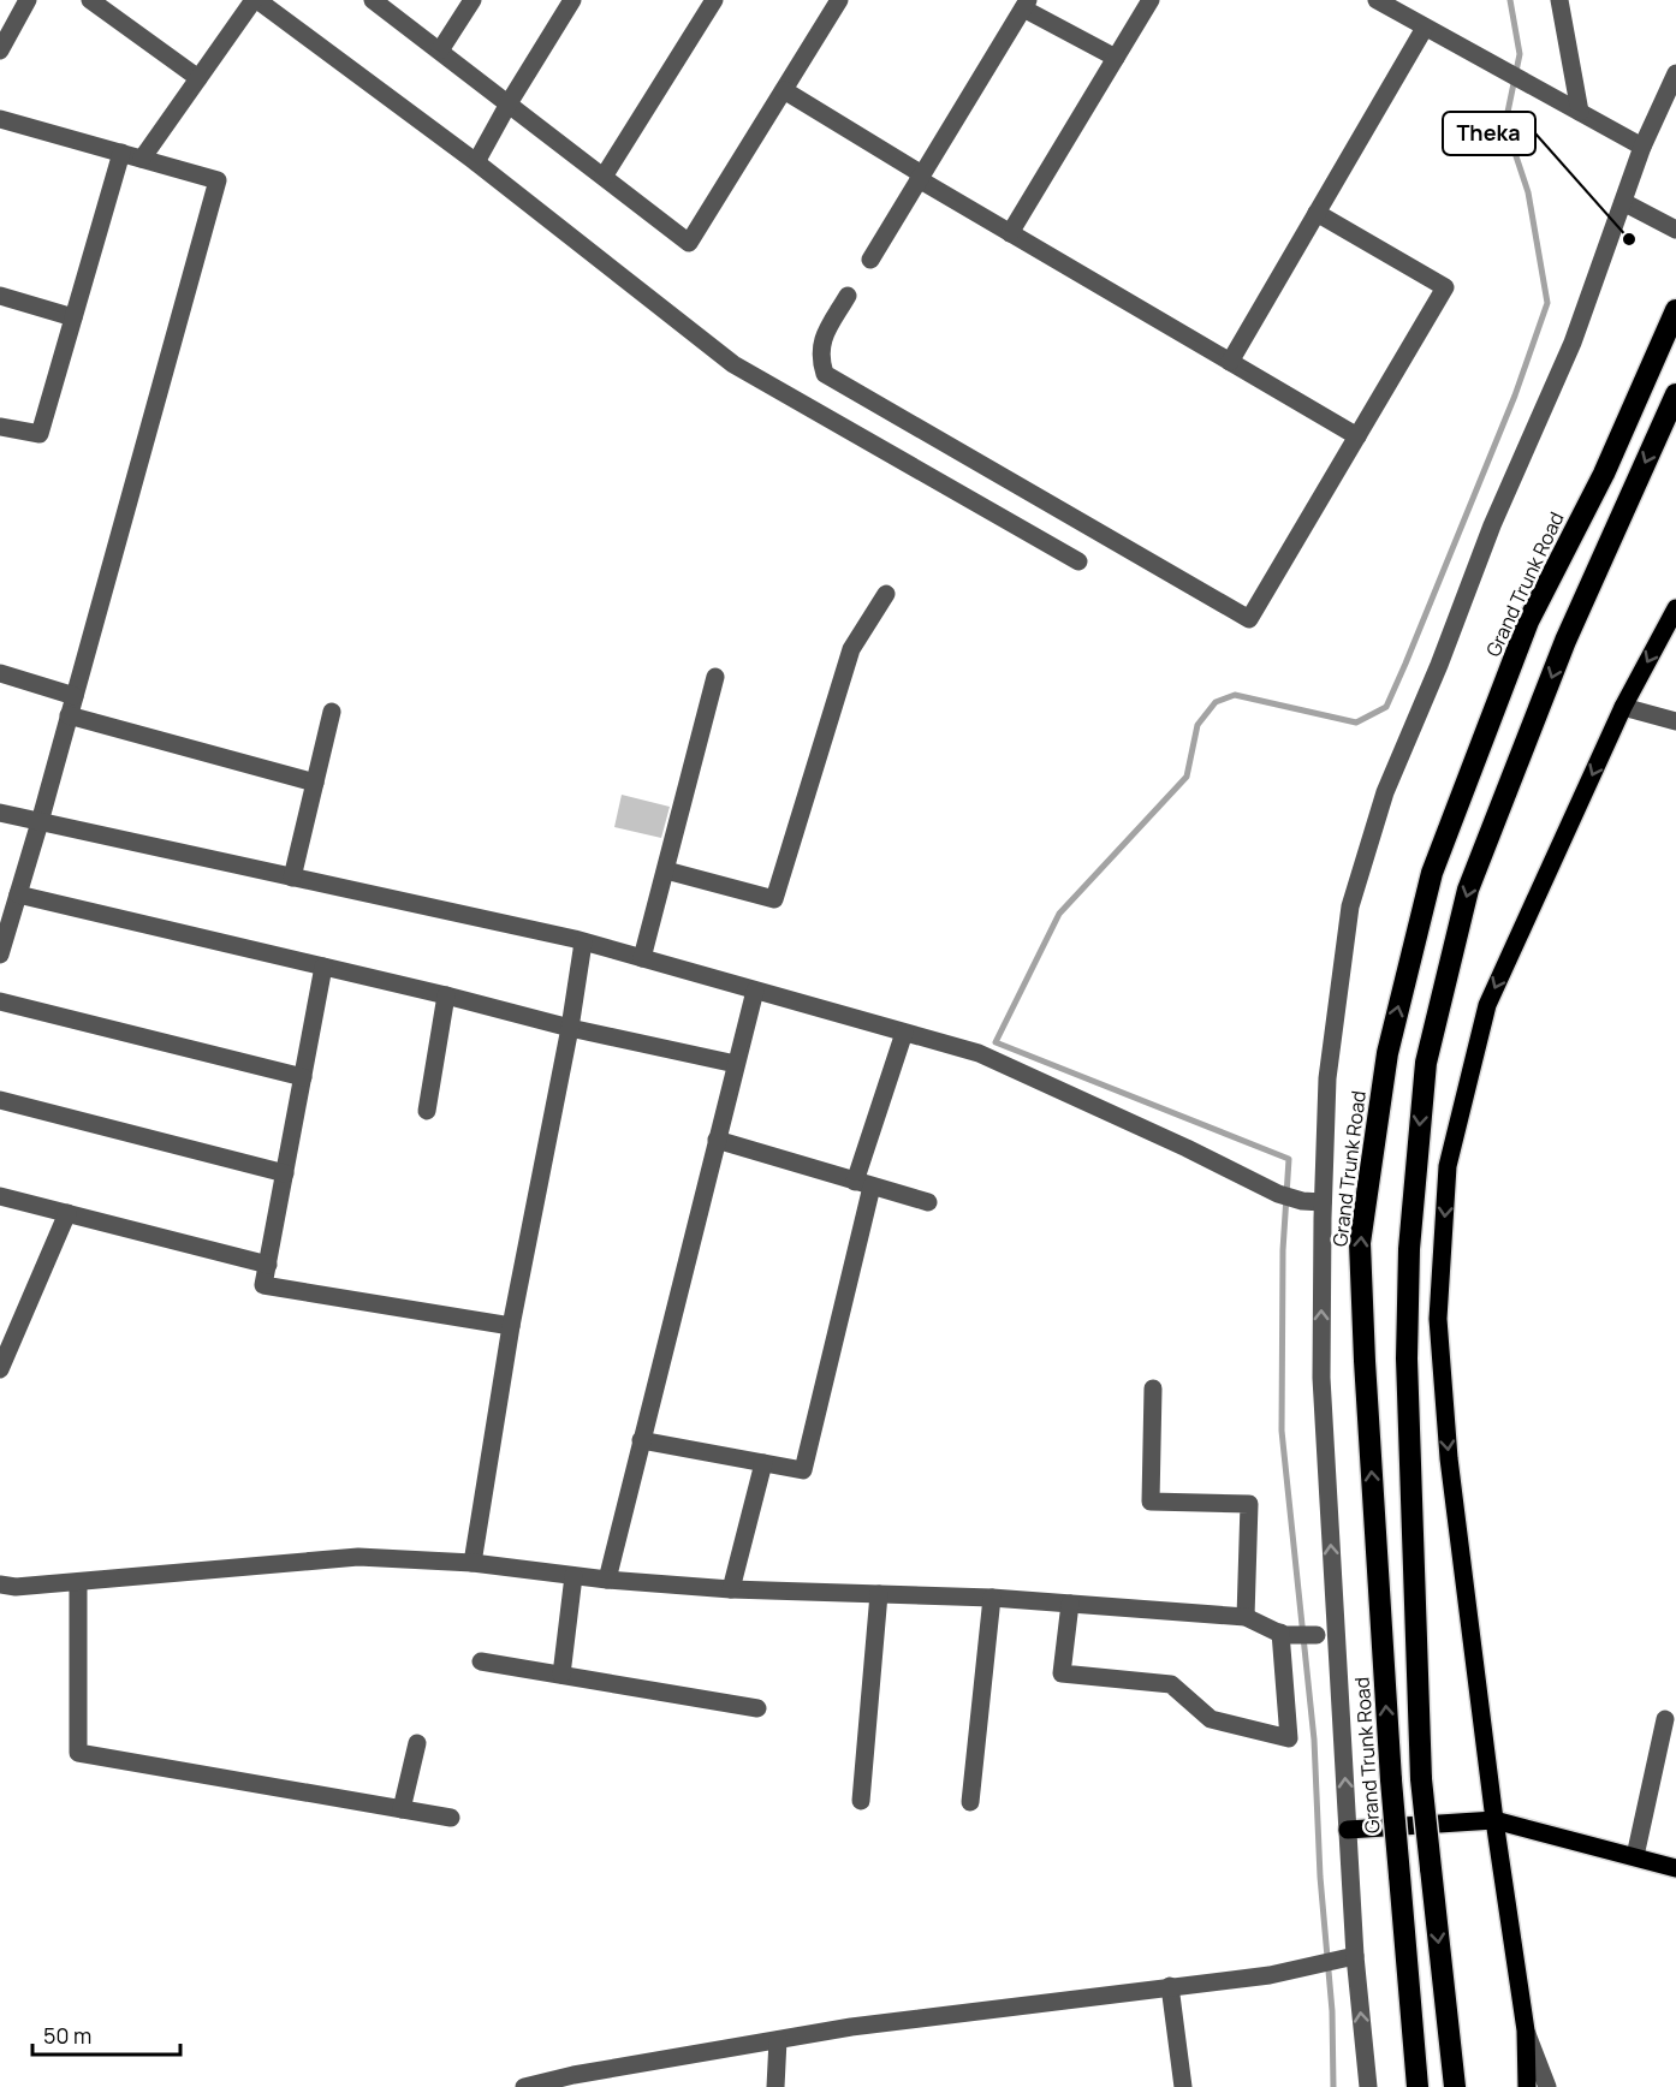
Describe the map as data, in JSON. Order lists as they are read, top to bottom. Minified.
{"streets":{"highway":["Grand Trunk Road"]},"places":["Theka"],"scale_bar":"50 m"}
